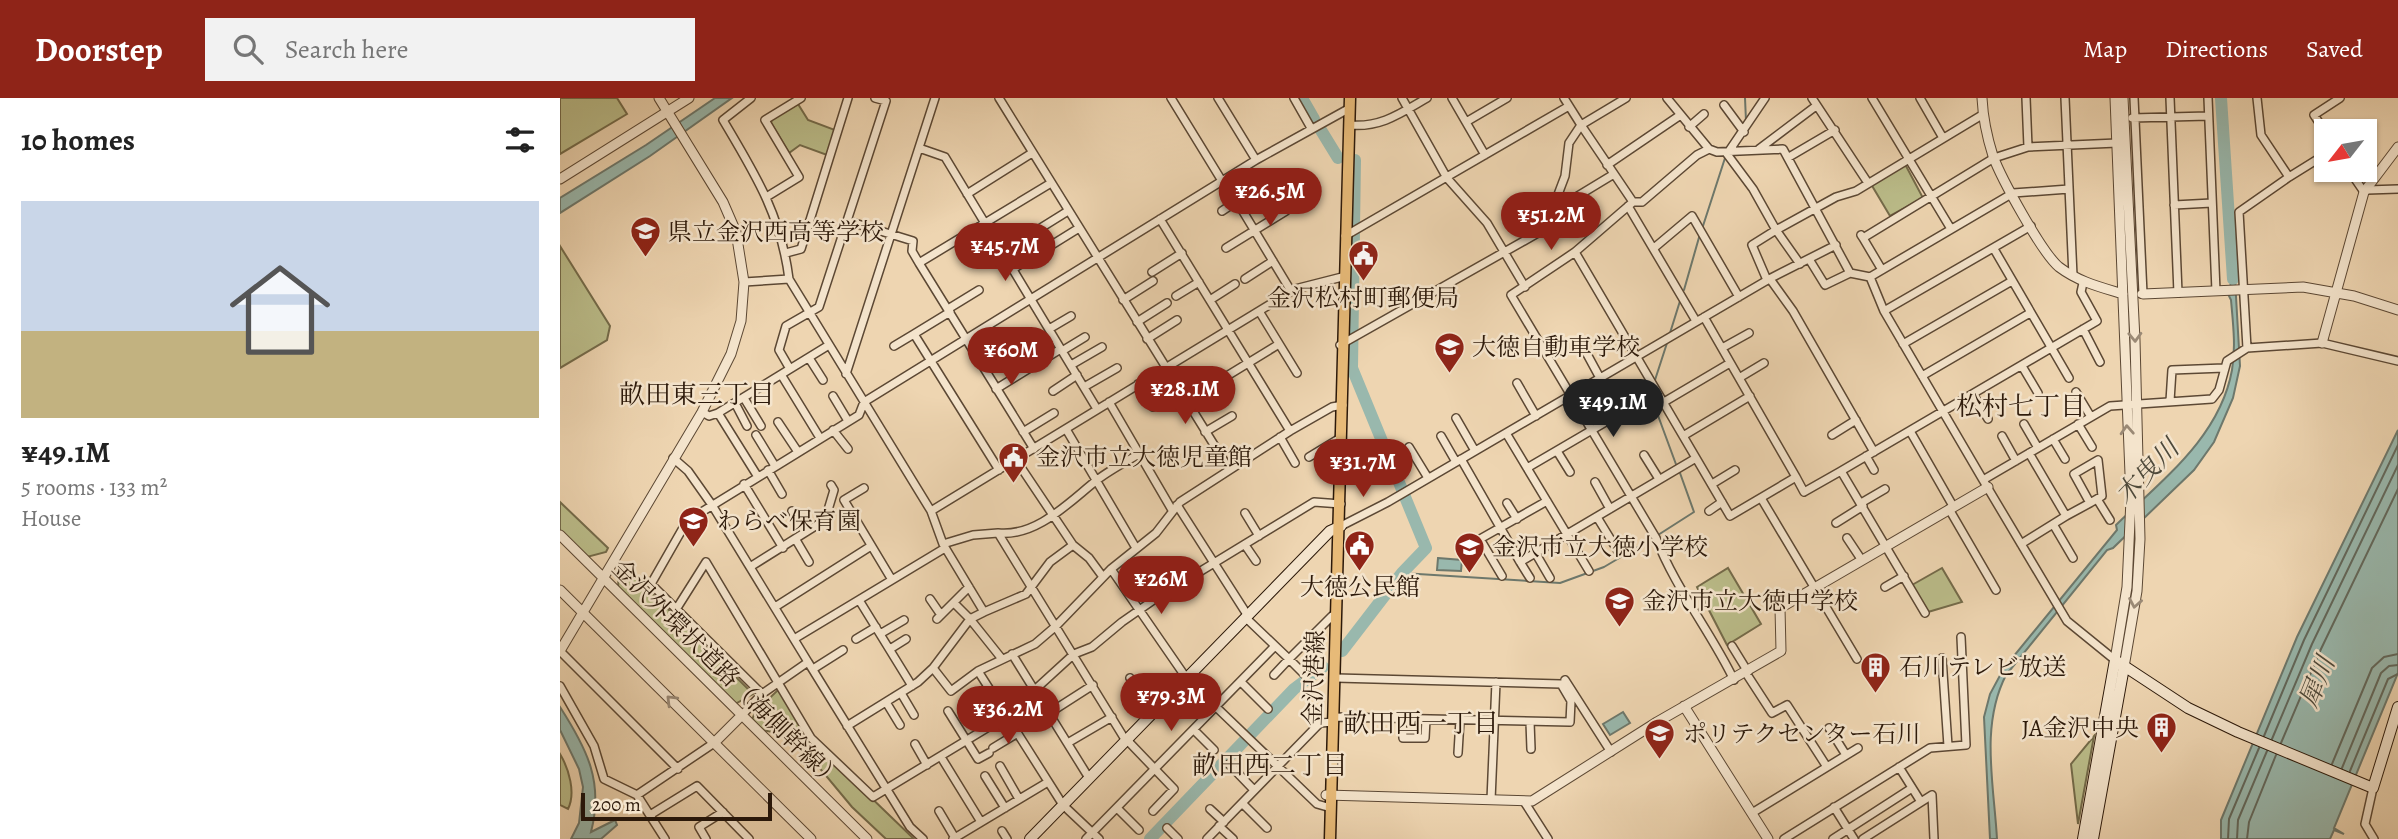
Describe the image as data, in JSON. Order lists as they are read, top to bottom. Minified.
{"streets":{"main road":["金沢港線"],"street":["金沢外環状道路（海側幹線）"]},"districts":["畝田東三丁目","松村七丁目","畝田西一丁目","畝田西二丁目"],"water":["木曳川","犀川"],"places":{"school or university":["県立金沢西高等学校","大徳自動車学校","わらべ保育園","金沢市立大徳小学校","金沢市立大徳中学校","ポリテクセンター石川"],"public building":["金沢松村町郵便局","金沢市立大徳児童館","大徳公民館"],"building":["石川テレビ放送","JA金沢中央"]},"scale_bar":"200 m","north":"bottom left","page":{"header":"Doorstep","search":"Search here","nav":["Map","Directions","Saved"],"heading":"10 homes","price":["¥26.5M","¥51.2M","¥45.7M","¥60M","¥28.1M","¥49.1M","¥31.7M","¥26M","¥79.3M","¥36.2M"],"list":[{"name":"¥49.1M","note":"5 rooms · 133 m² · House"}],"scale":"200 m"}}
